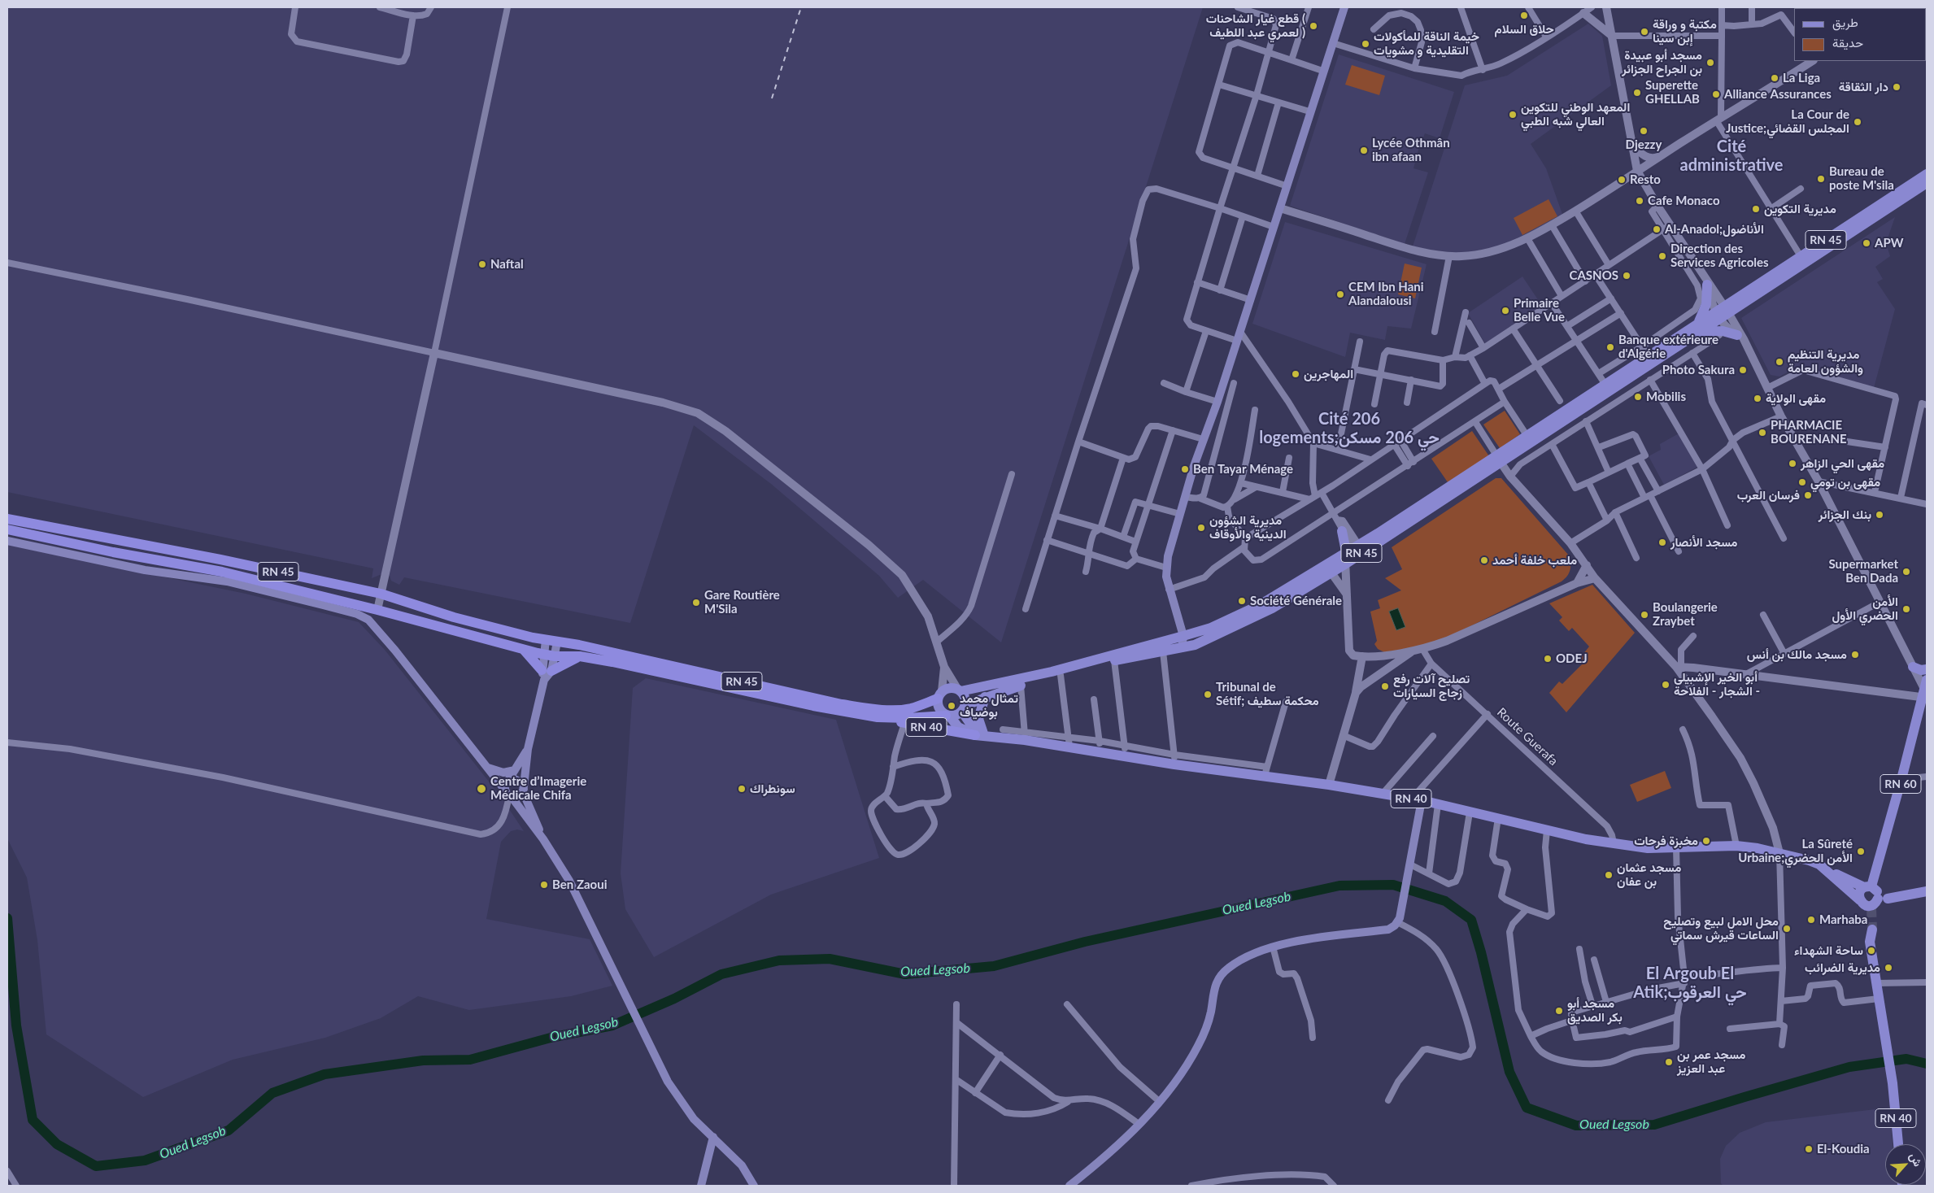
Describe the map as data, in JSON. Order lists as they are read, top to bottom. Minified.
{"streets":{"highway":["RN 45","RN 40"],"main road":["RN 60"],"street":["Route Guerafa"]},"crossings":[["RN 45","RN 40"],["RN 40","Route Guerafa"],["RN 40","RN 60"]],"districts":["Cité administrative","Cité 206 logements;حي 206 مسكن","El Argoub El Atik;حي العرقوب"],"water":["Oued Legsob"],"places":["حلاق السلام","قطع غيار الشاحنات ( لعمري عبد اللطيف )","مكتبة و وراقة إبن سينا","خيمة الناقة للمأكولات التقليدية و مشويات","مسجد أبو عبيدة بن الجراح الجزائر","La Liga","دار الثقاقة","Superette GHELLAB","Alliance Assurances","المعهد الوطني للتكوين العالي شبه الطبي","La Cour de Justice;المجلس القضائي","Djezzy","Lycée Othmân ibn afaan","Bureau de poste M'sila","Resto","Cafe Monaco","مديرية التكوين","Al-Anadol;الأناضول","APW","Direction des Services Agricoles","Naftal","CASNOS","CEM Ibn Hani Alandalousi","Primaire Belle Vue","Banque extérieure d'Algérie","مديرية التنظيم والشؤون العامة","Photo Sakura","المهاجرين","Mobilis","مقهى الولاية","PHARMACIE BOURENANE","مقهى الحي الزاهر","Ben Tayar Ménage","مقهى بن تومي","فرسان العرب","بنك الجزائر","مديرية الشؤون الدينية والأوقاف","مسجد الأنصار","ملعب خلفة أحمد","Supermarket Ben Dada","Société Générale","Gare Routière M'Sila","الأمن الحضري الأول","Boulangerie Zraybet","مسجد مالك بن أنس","ODEJ","أبو الخير الإشبيلي الشجار - الفلاحة -","تصليح آلات رفع زجاج السيارات","Tribunal de Sétif; محكمة سطيف","تمثال محمد بوضياف","Centre d’Imagerie Médicale Chifa","سونطراك","مخبزة فرحات","La Sûreté Urbaine;الأمن الحضري","مسجد عثمان بن عفان","Ben Zaoui","Marhaba","محل الامل لبيع وتصليح الساعات قيرش سماتي","ساحة الشهداء","مديرية الضرائب","مسجد أبو بكر الصديق","مسجد عمر بن عبد العزيز","El-Koudia"],"legend":["طريق","حديقة"],"north":"top right"}
